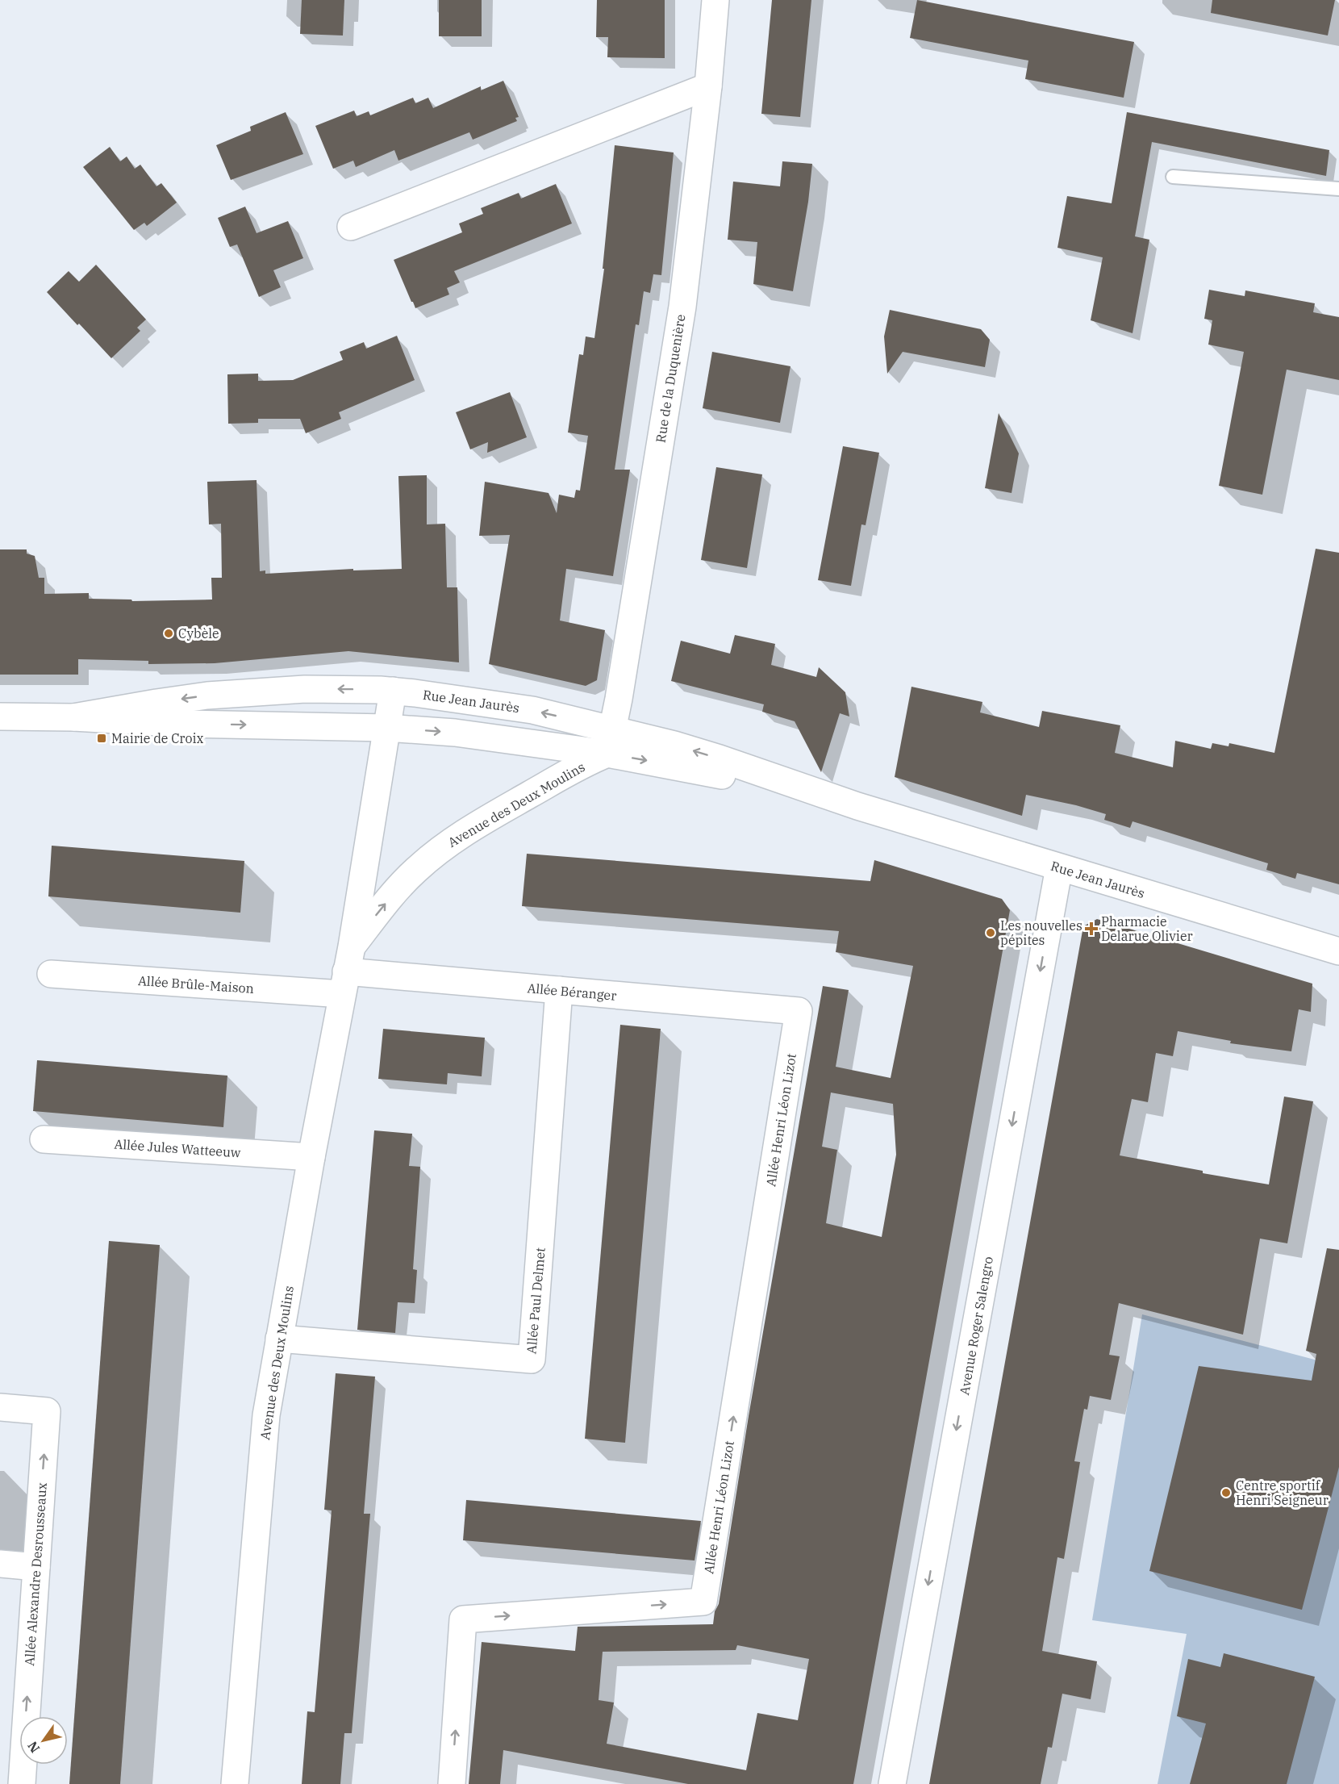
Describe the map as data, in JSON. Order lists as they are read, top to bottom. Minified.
{"streets":{"street":["Rue de la Duquenière","Rue Jean Jaurès","Avenue des Deux Moulins","Allée Brûle-Maison","Allée Béranger","Allée Henri Léon Lizot","Allée Jules Watteeuw","Allée Paul Delmet","Avenue Roger Salengro","Allée Alexandre Desrousseaux"]},"crossings":[["Rue de la Duquenière","Rue Jean Jaurès"],["Rue de la Duquenière","Avenue des Deux Moulins"],["Rue Jean Jaurès","Avenue des Deux Moulins"],["Rue Jean Jaurès","Avenue Roger Salengro"],["Avenue des Deux Moulins","Allée Brûle-Maison"],["Avenue des Deux Moulins","Allée Béranger"],["Avenue des Deux Moulins","Allée Jules Watteeuw"],["Avenue des Deux Moulins","Allée Paul Delmet"],["Allée Brûle-Maison","Allée Béranger"],["Allée Béranger","Allée Henri Léon Lizot"],["Allée Béranger","Allée Paul Delmet"]],"one_way":["Allée Henri Léon Lizot","Avenue Roger Salengro","Allée Alexandre Desrousseaux"],"places":{"other":["Cybèle","Les nouvelles pépites","Centre sportif Henri Seigneur"],"transit":["Mairie de Croix"],"health":["Pharmacie Delarue Olivier"]},"north":"bottom left"}
